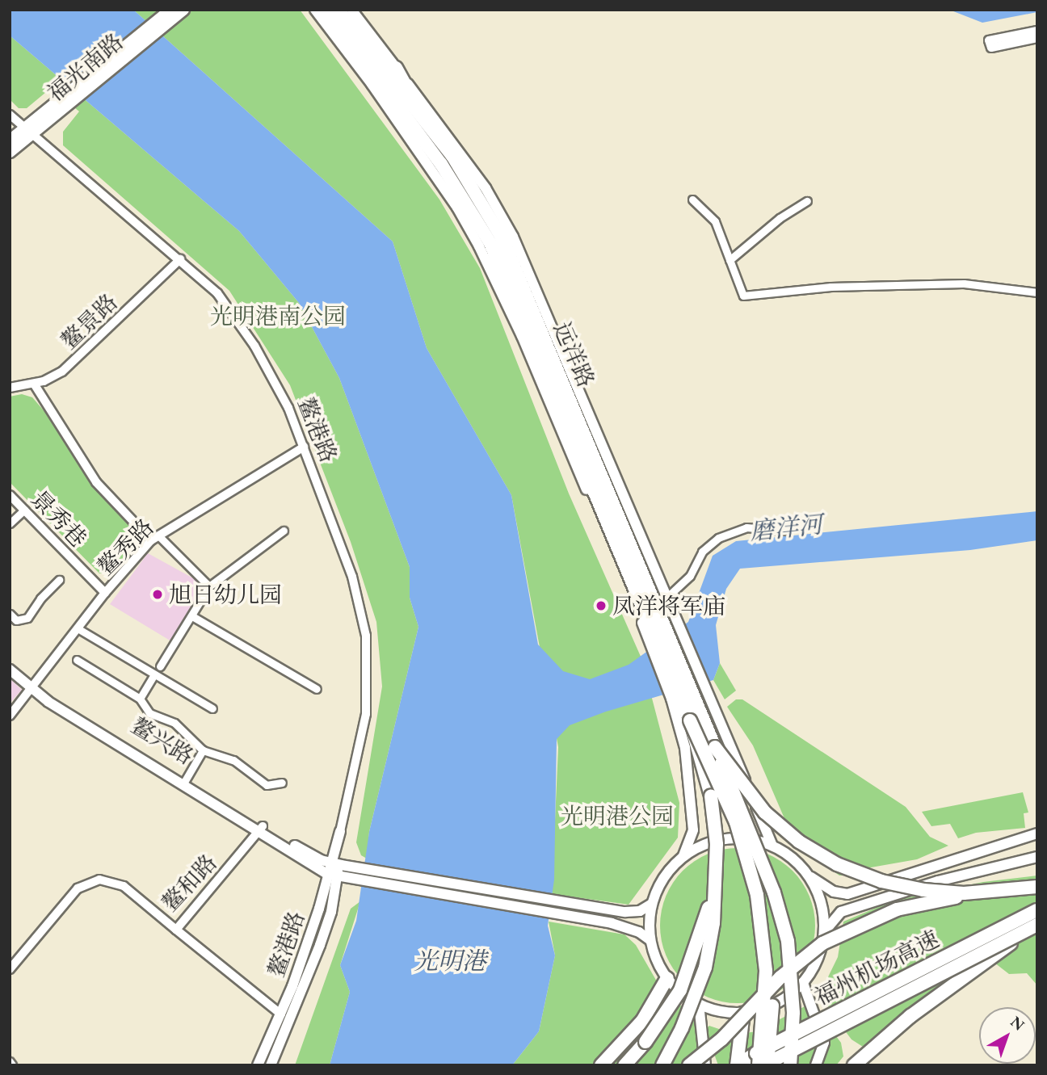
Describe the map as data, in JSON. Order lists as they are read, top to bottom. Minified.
{"streets":{"highway":["远洋路","福州机场高速"],"main road":["福光南路","鳌港路","鳌兴路"],"street":["鳌景路","景秀巷","鳌秀路","鳌和路"]},"crossings":[["福光南路","鳌港路"],["鳌景路","鳌港路"],["鳌港路","鳌秀路"],["景秀巷","鳌秀路"],["鳌秀路","鳌兴路"],["鳌兴路","鳌和路"]],"water":["磨洋河","光明港"],"parks":["光明港南公园","光明港公园"],"places":["旭日幼儿园","凤洋将军庙"],"north":"top right"}
